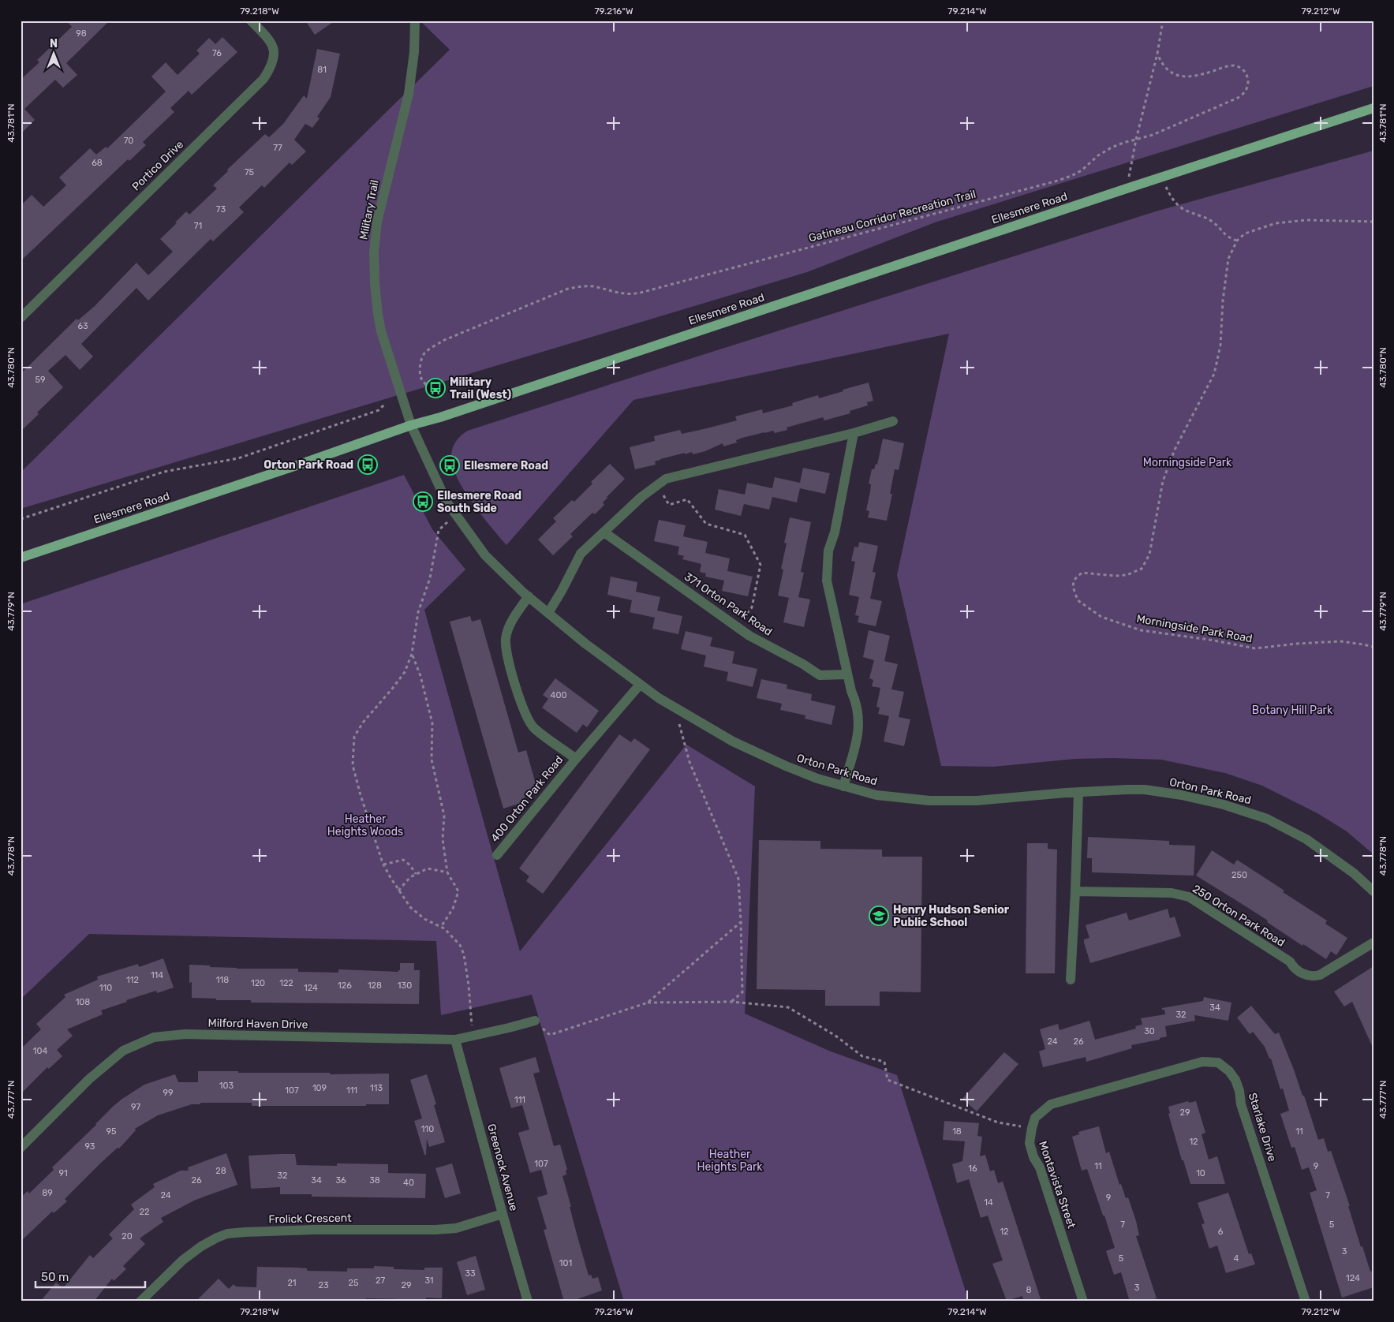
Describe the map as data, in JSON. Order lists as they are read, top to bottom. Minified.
{"streets":{"main road":["Ellesmere Road"],"street":["Portico Drive","Military Trail","371 Orton Park Road","Orton Park Road","400 Orton Park Road","250 Orton Park Road","Milford Haven Drive","Starlake Drive","Greenock Avenue","Montavista Street","Frolick Crescent"],"path":["Gatineau Corridor Recreation Trail","Morningside Park Road"]},"crossings":[["Ellesmere Road","Military Trail"],["Ellesmere Road","Orton Park Road"],["Military Trail","Orton Park Road"],["Orton Park Road","400 Orton Park Road"],["Milford Haven Drive","Greenock Avenue"],["Starlake Drive","Montavista Street"],["Greenock Avenue","Frolick Crescent"]],"parks":["Morningside Park","Botany Hill Park","Heather Heights Woods","Heather Heights Park"],"places":{"bus stop":["Military Trail (West)","Orton Park Road","Ellesmere Road","Ellesmere Road South Side"],"school or university":["Henry Hudson Senior Public School"]},"house_numbers":["98","76","81","70","77","68","75","73","71","63","59","400","250","114","112","118","120","122","126","128","130","110","124","108","34","32","30","24","26","104","103","109","113","107","111","99","111","97","29","110","95","18","11","12","93","107","11","9","16","28","91","10","32","26","34","36","38","40","89","24","7","9","14","22","7","5","12","6","20","3","5","4","101","33","124","27","31","21","25","23","29","3","8"],"scale_bar":"50 m","north":"top","coordinates":["79.218°W","79.216°W","79.214°W","79.212°W","43.781°N","43.780°N","43.779°N","43.778°N","43.777°N"]}
